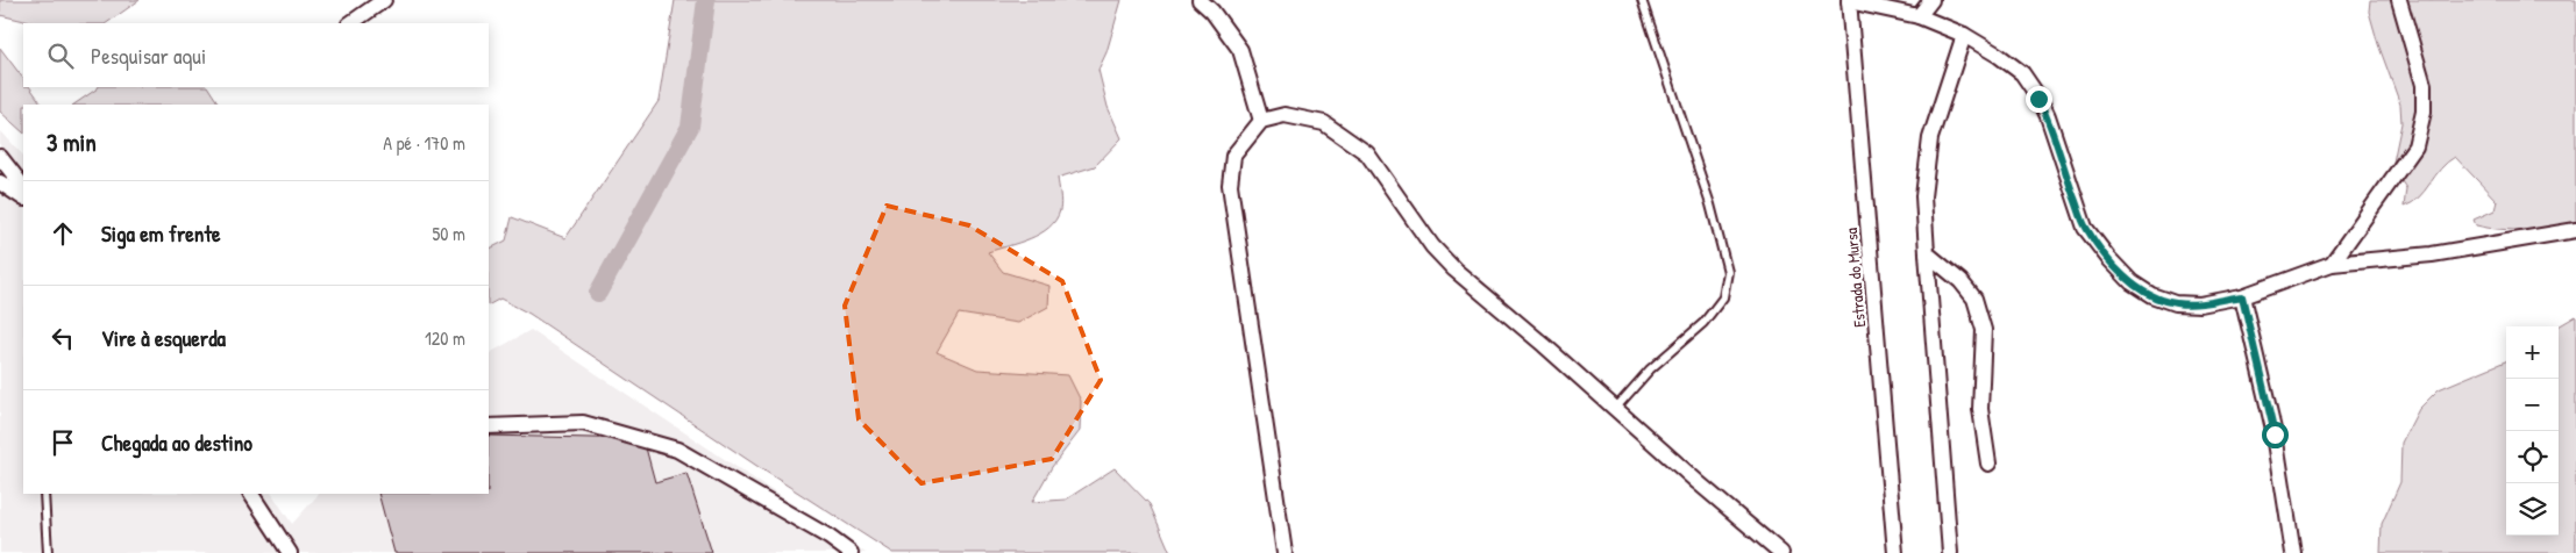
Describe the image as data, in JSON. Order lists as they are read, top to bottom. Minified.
{"streets":{"street":["Estrada do Mursa"]},"page":{"search":"Pesquisar aqui","heading":["3 min","A pé · 170 m"],"list":[["Siga em frente","50 m"],["Vire à esquerda","120 m"],"Chegada ao destino"],"map_buttons":["+","−"]}}
